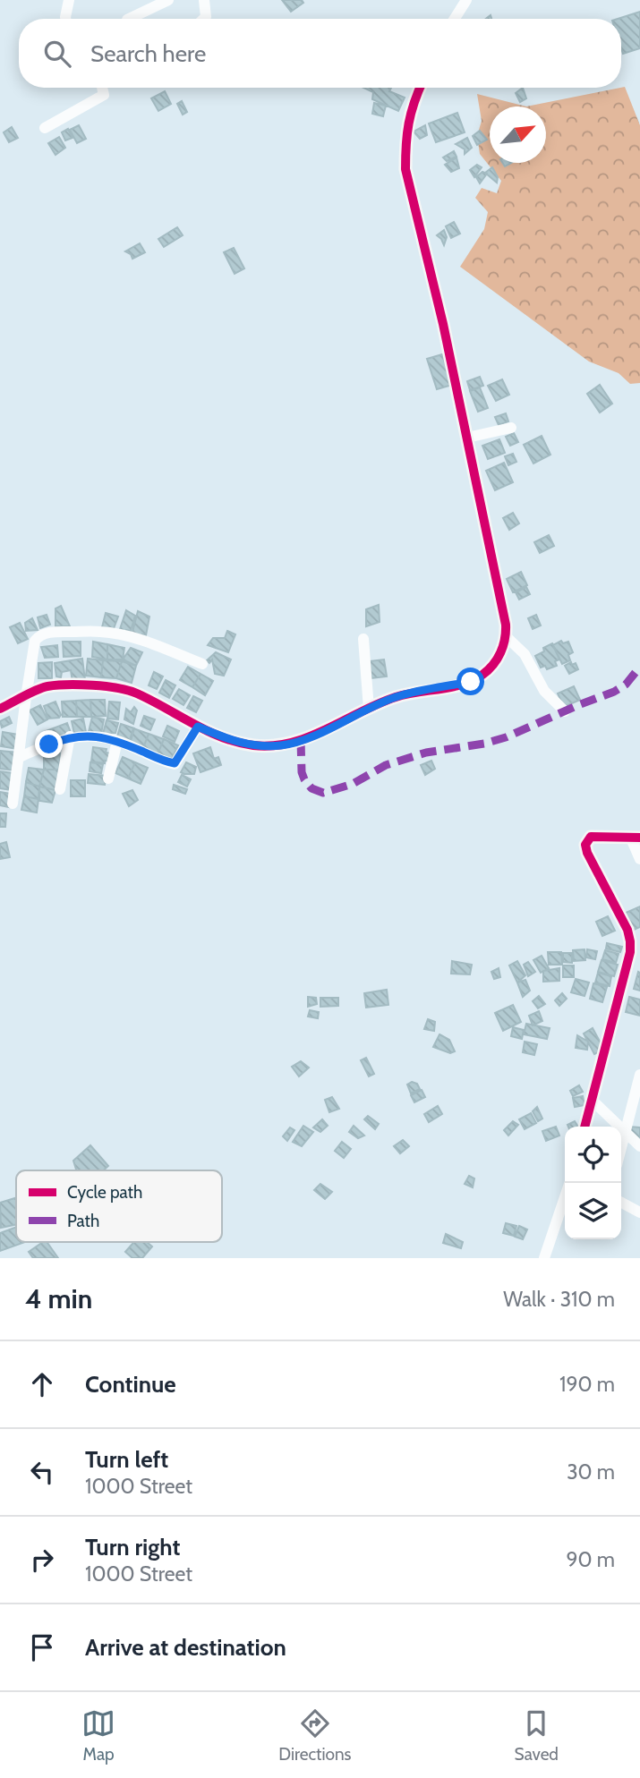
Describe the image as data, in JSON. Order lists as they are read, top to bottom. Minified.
{"legend":["Cycle path","Path"],"north":"top right","page":{"search":"Search here","heading":["4 min","Walk · 310 m"],"list":[["Continue","190 m"],["Turn left","1000 Street","30 m"],["Turn right","1000 Street","90 m"],"Arrive at destination"],"nav":["Map","Directions","Saved"]}}
